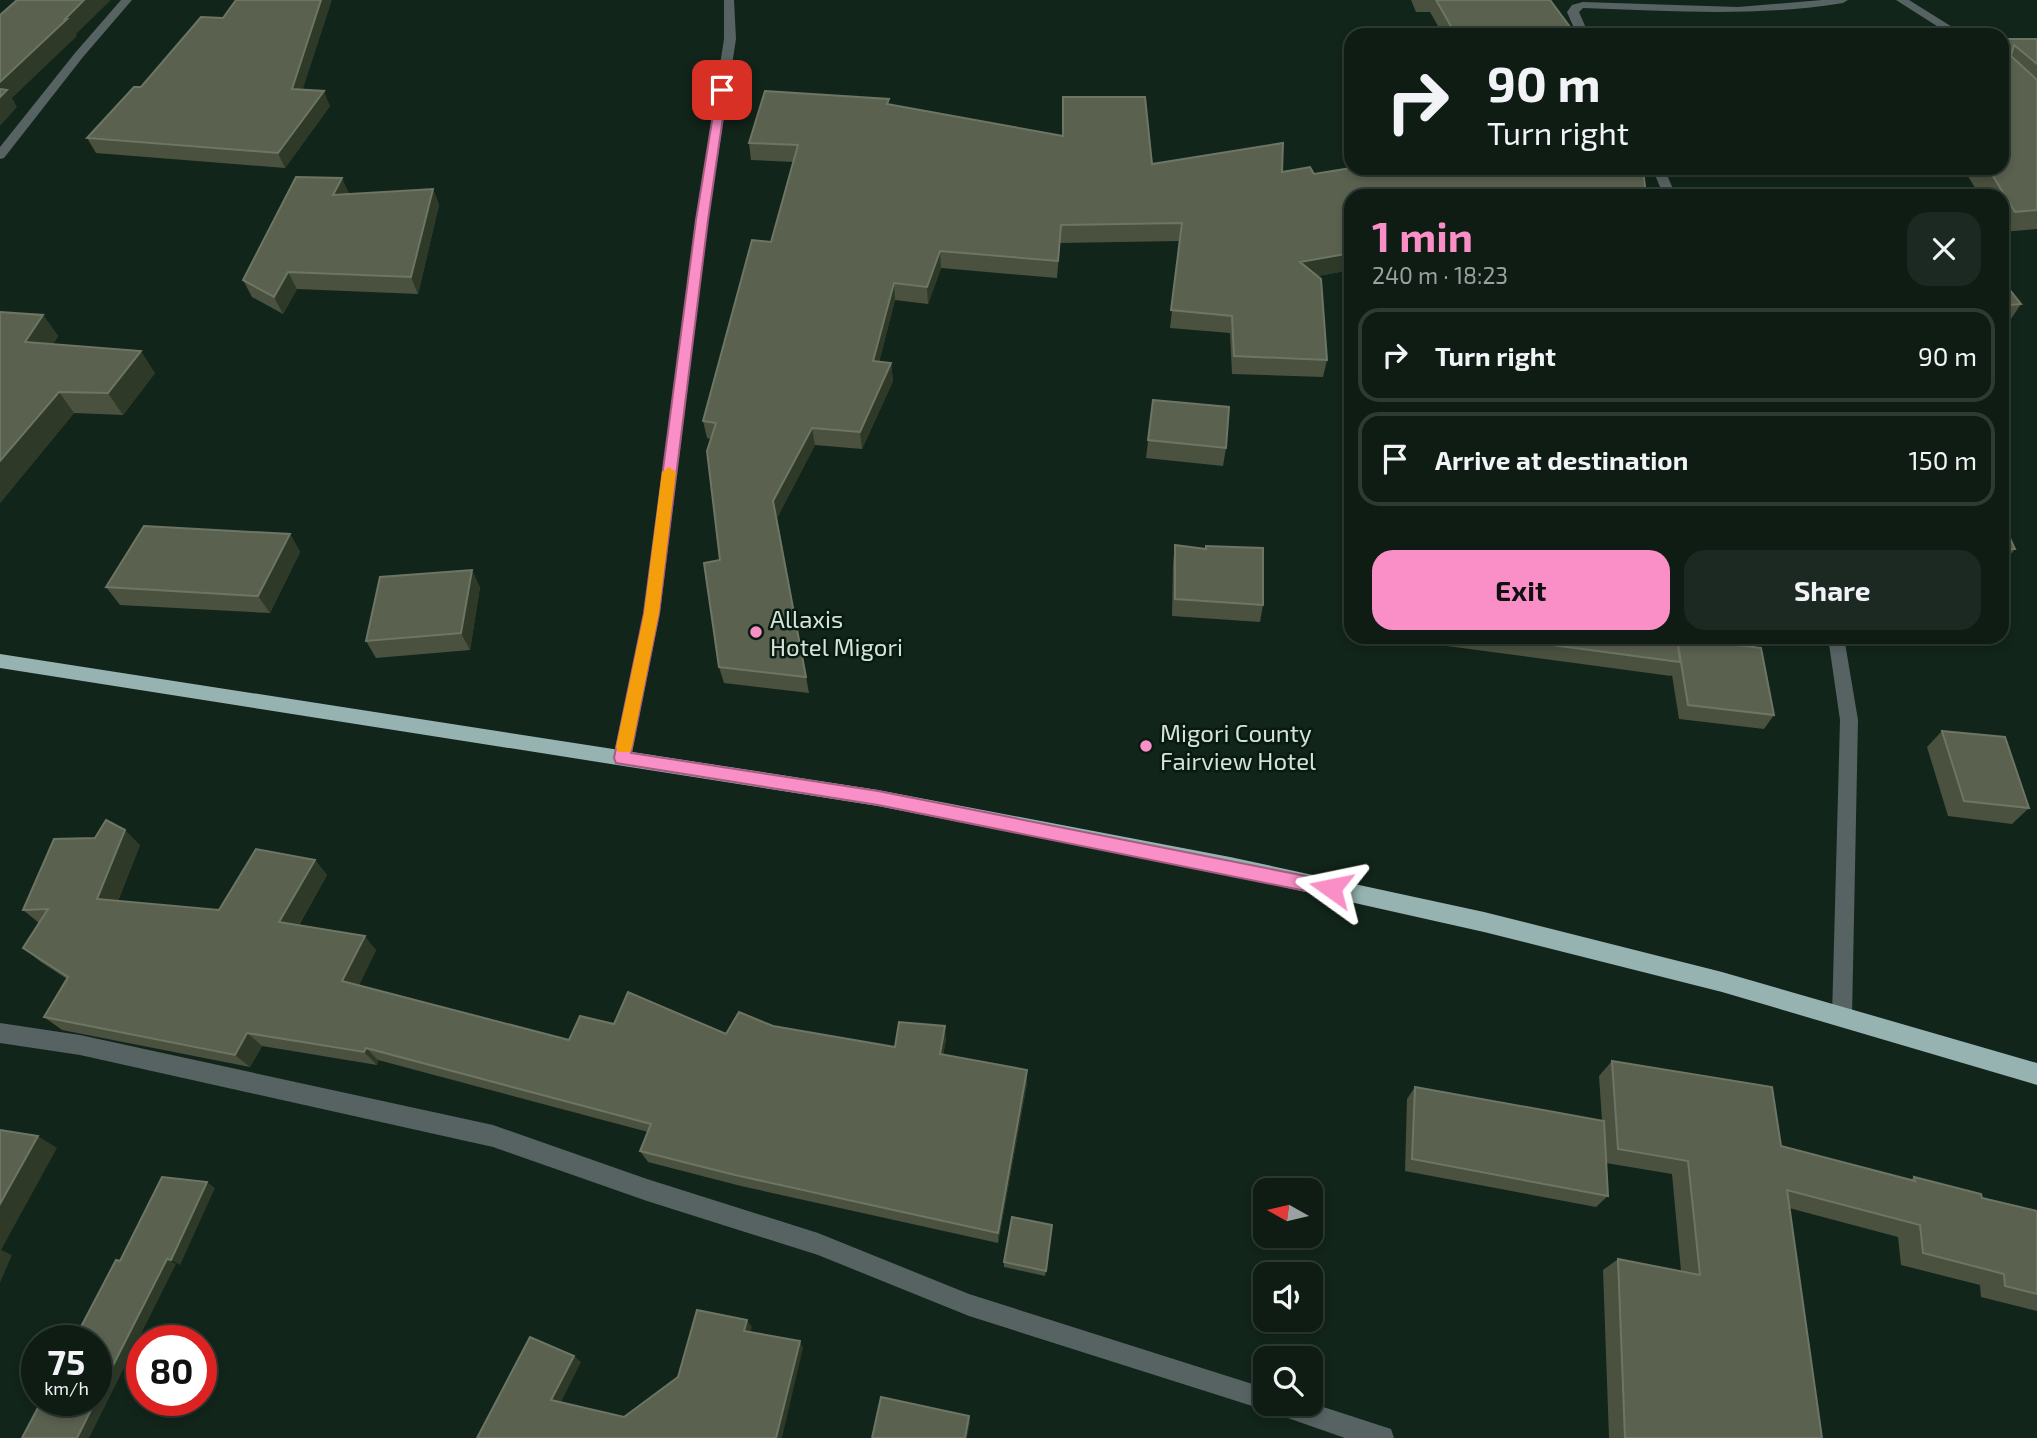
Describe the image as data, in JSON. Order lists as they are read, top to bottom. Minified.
{"places":["Allaxis Hotel Migori","Migori County Fairview Hotel"],"north":"left","page":{"turn":["90 m","Turn right"],"heading":["1 min","240 m · 18:23"],"list":[{"name":"Turn right","value":"90 m"},{"name":"Arrive at destination","value":"150 m"}],"buttons":["Exit","Share"],"speed":"75 km/h","limit":"80"}}
